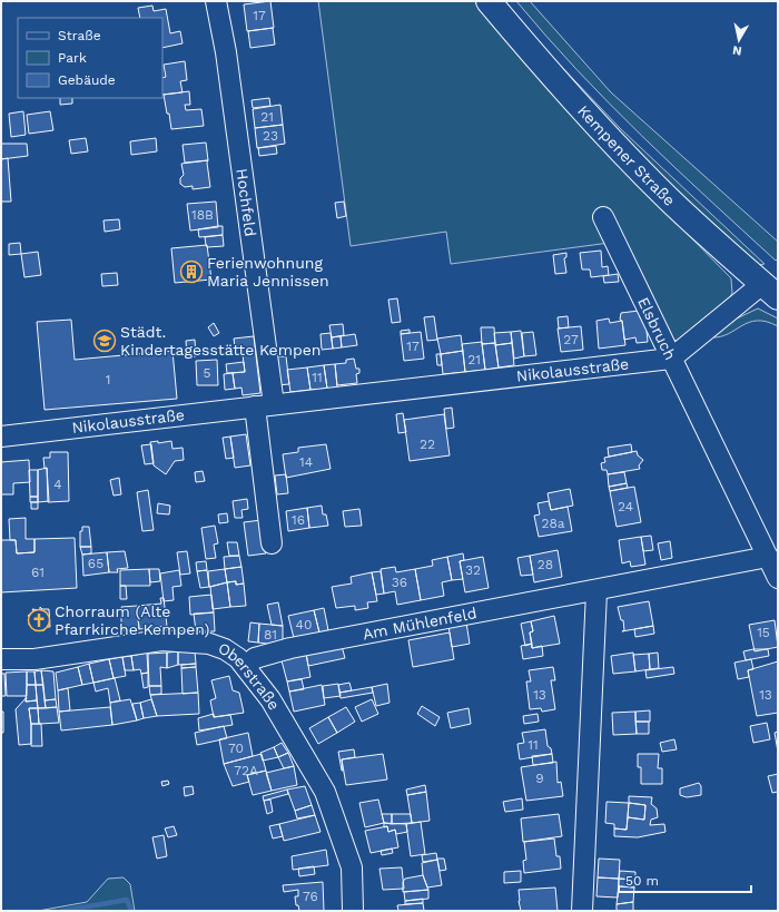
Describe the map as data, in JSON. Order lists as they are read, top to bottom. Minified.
{"streets":{"main road":["Kempener Straße"],"street":["Hochfeld","Elsbruch","Nikolausstraße","Am Mühlenfeld","Oberstraße"]},"crossings":[["Kempener Straße","Elsbruch"],["Hochfeld","Nikolausstraße"],["Elsbruch","Nikolausstraße"],["Am Mühlenfeld","Oberstraße"]],"places":{"building":["Ferienwohnung Maria Jennissen"],"school or university":["Städt. Kindertagesstätte Kempen"],"church":["Chorraum (Alte Pfarrkirche Kempen)"]},"house_numbers":["17","21","23","18B","27","17","21","5","11","1","22","14","4","24","16","28a","65","28","32","61","36","40","15","81","13","13","11","70","72A","9","76"],"legend":["Straße","Park","Gebäude"],"scale_bar":"50 m","north":"bottom"}
